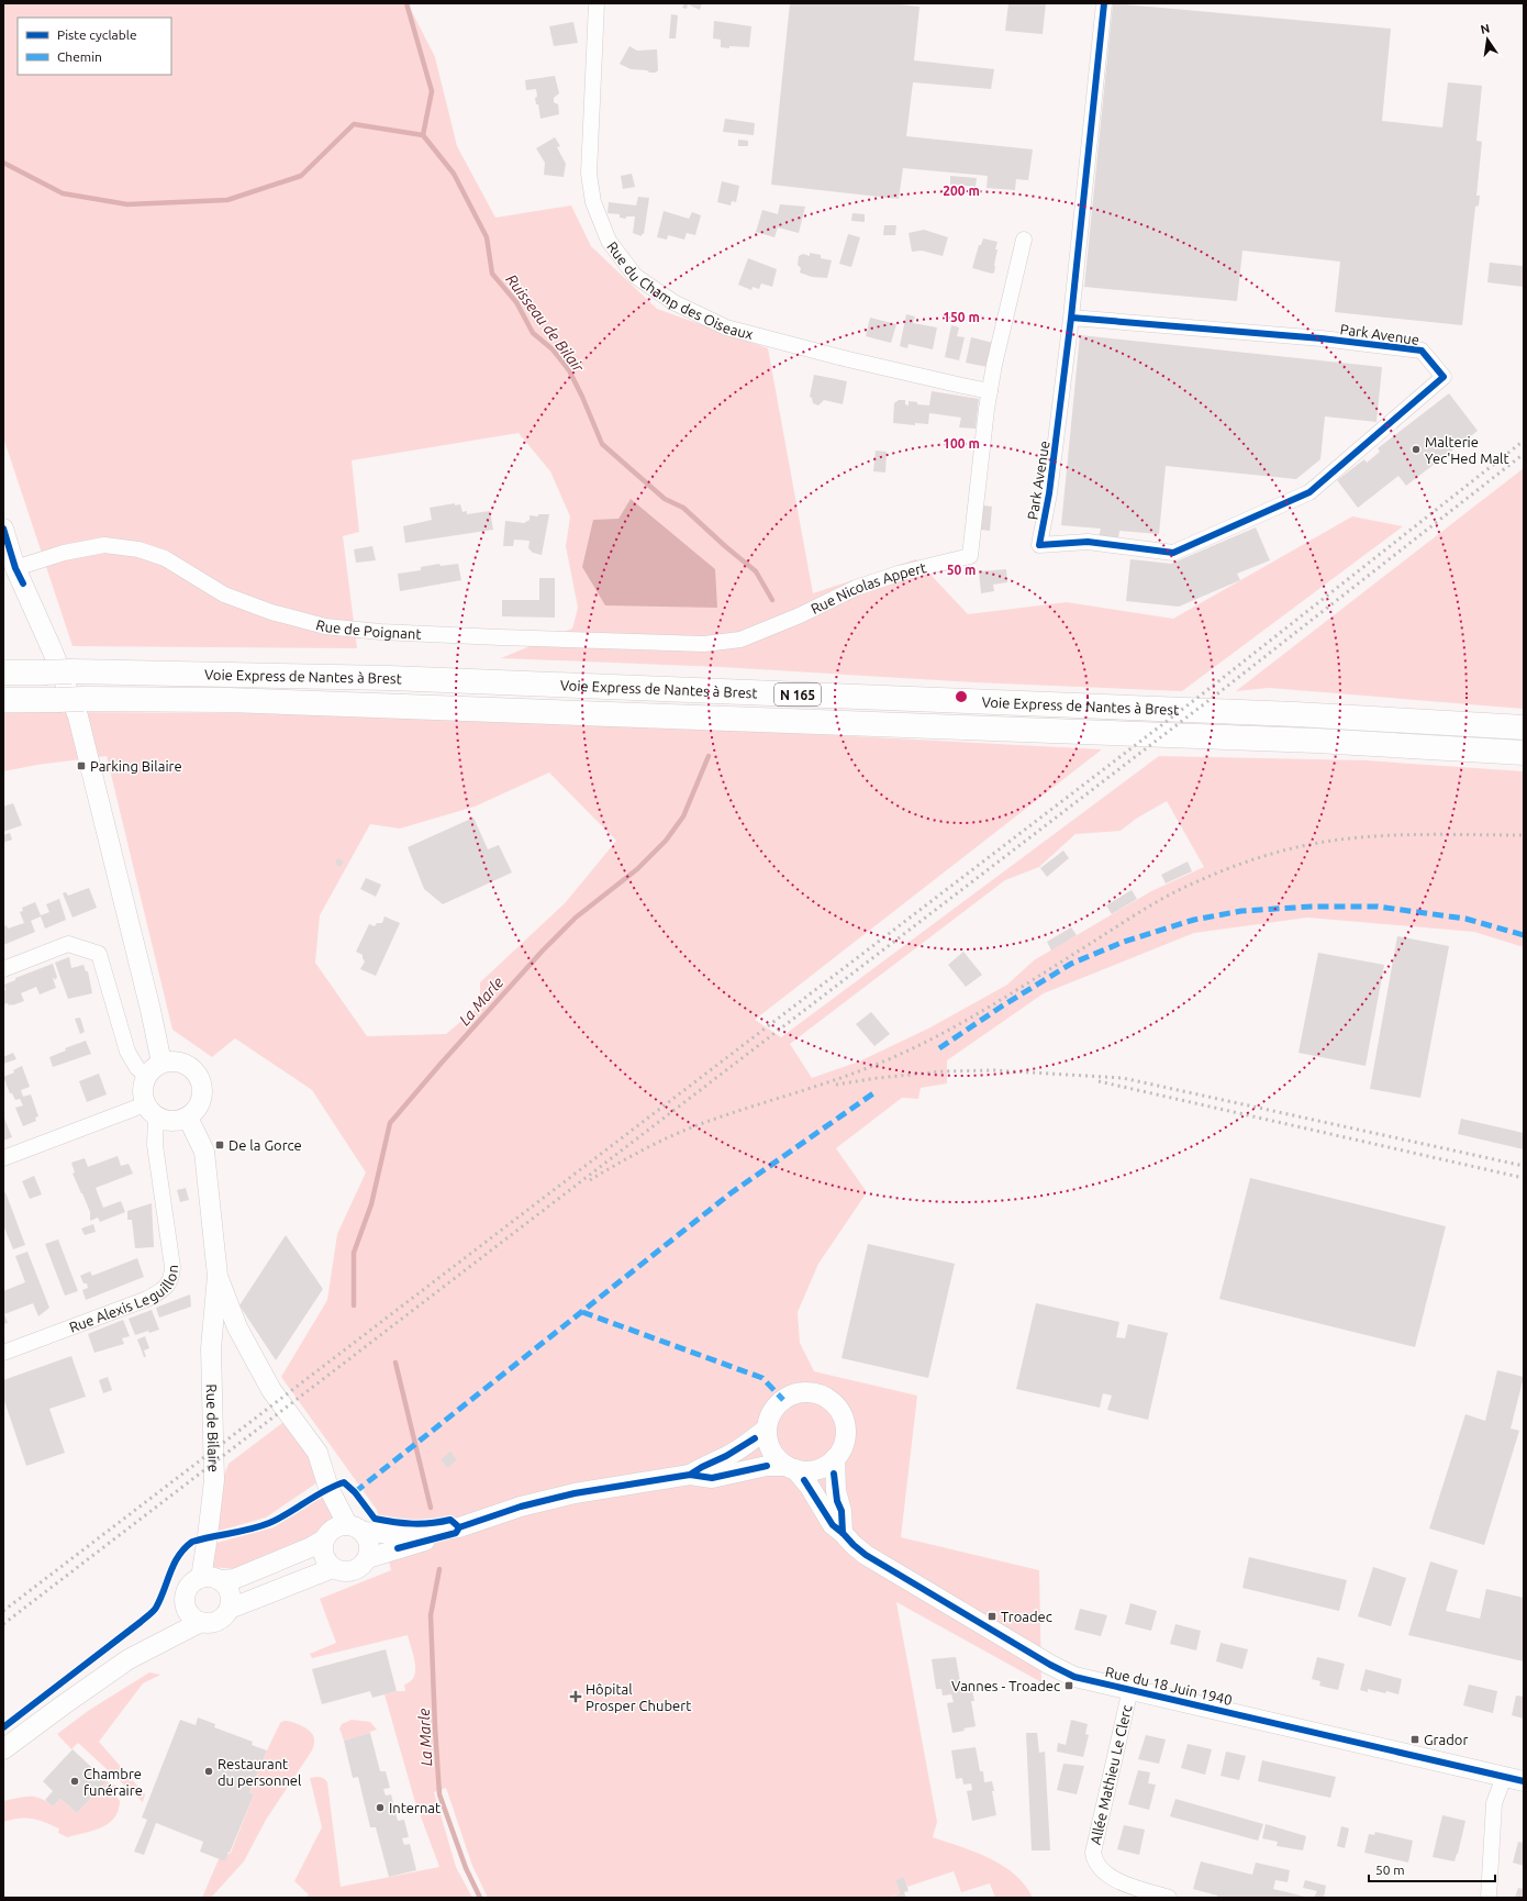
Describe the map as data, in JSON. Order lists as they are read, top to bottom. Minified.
{"streets":{"highway":["Voie Express de Nantes à Brest","N 165"],"street":["Rue du Champ des Oiseaux","Park Avenue","Rue Nicolas Appert","Rue de Poignant","Rue Alexis Leguillon","Rue de Bilaire","Rue du 18 Juin 1940","Allée Mathieu Le Clerc"]},"crossings":[["Rue du Champ des Oiseaux","Rue Nicolas Appert"],["Rue Nicolas Appert","Rue de Poignant"],["Rue Alexis Leguillon","Rue de Bilaire"],["Rue du 18 Juin 1940","Allée Mathieu Le Clerc"]],"water":["Ruisseau de Bilair","La Marle"],"places":{"other":["Malterie Yec'Hed Malt","Restaurant du personnel","Chambre funéraire","Internat"],"transit":["Parking Bilaire","De la Gorce","Troadec","Vannes - Troadec","Grador"],"health":["Hôpital Prosper Chubert"]},"legend":["Piste cyclable","Chemin"],"scale_bar":"50 m","north":"top","rings":["200 m","150 m","100 m","50 m"]}
